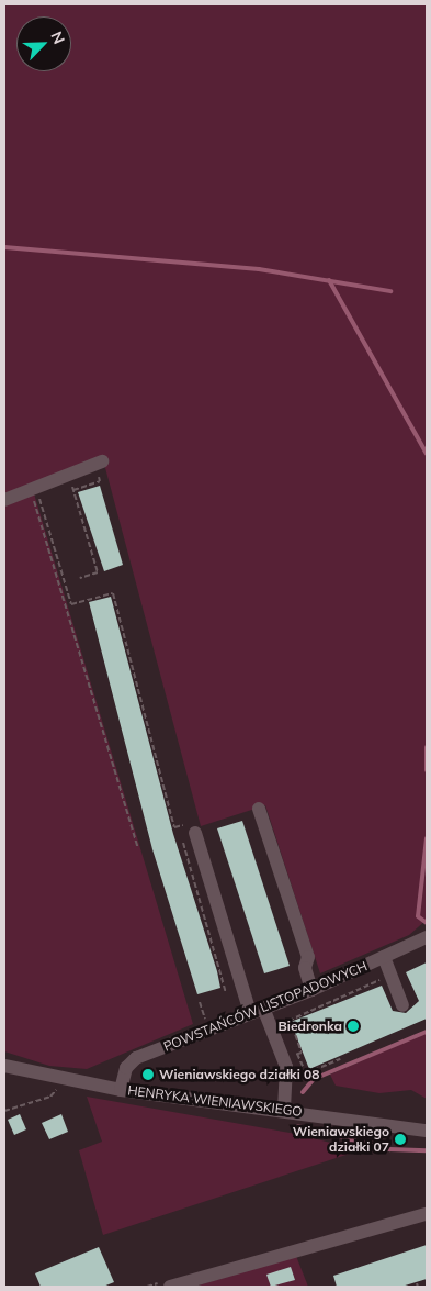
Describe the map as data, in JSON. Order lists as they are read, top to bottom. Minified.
{"streets":{"street":["POWSTAŃCÓW LISTOPADOWYCH","HENRYKA WIENIAWSKIEGO"]},"crossings":[["POWSTAŃCÓW LISTOPADOWYCH","HENRYKA WIENIAWSKIEGO"]],"places":["Biedronka","Wieniawskiego działki 08","Wieniawskiego działki 07"],"north":"top right"}
